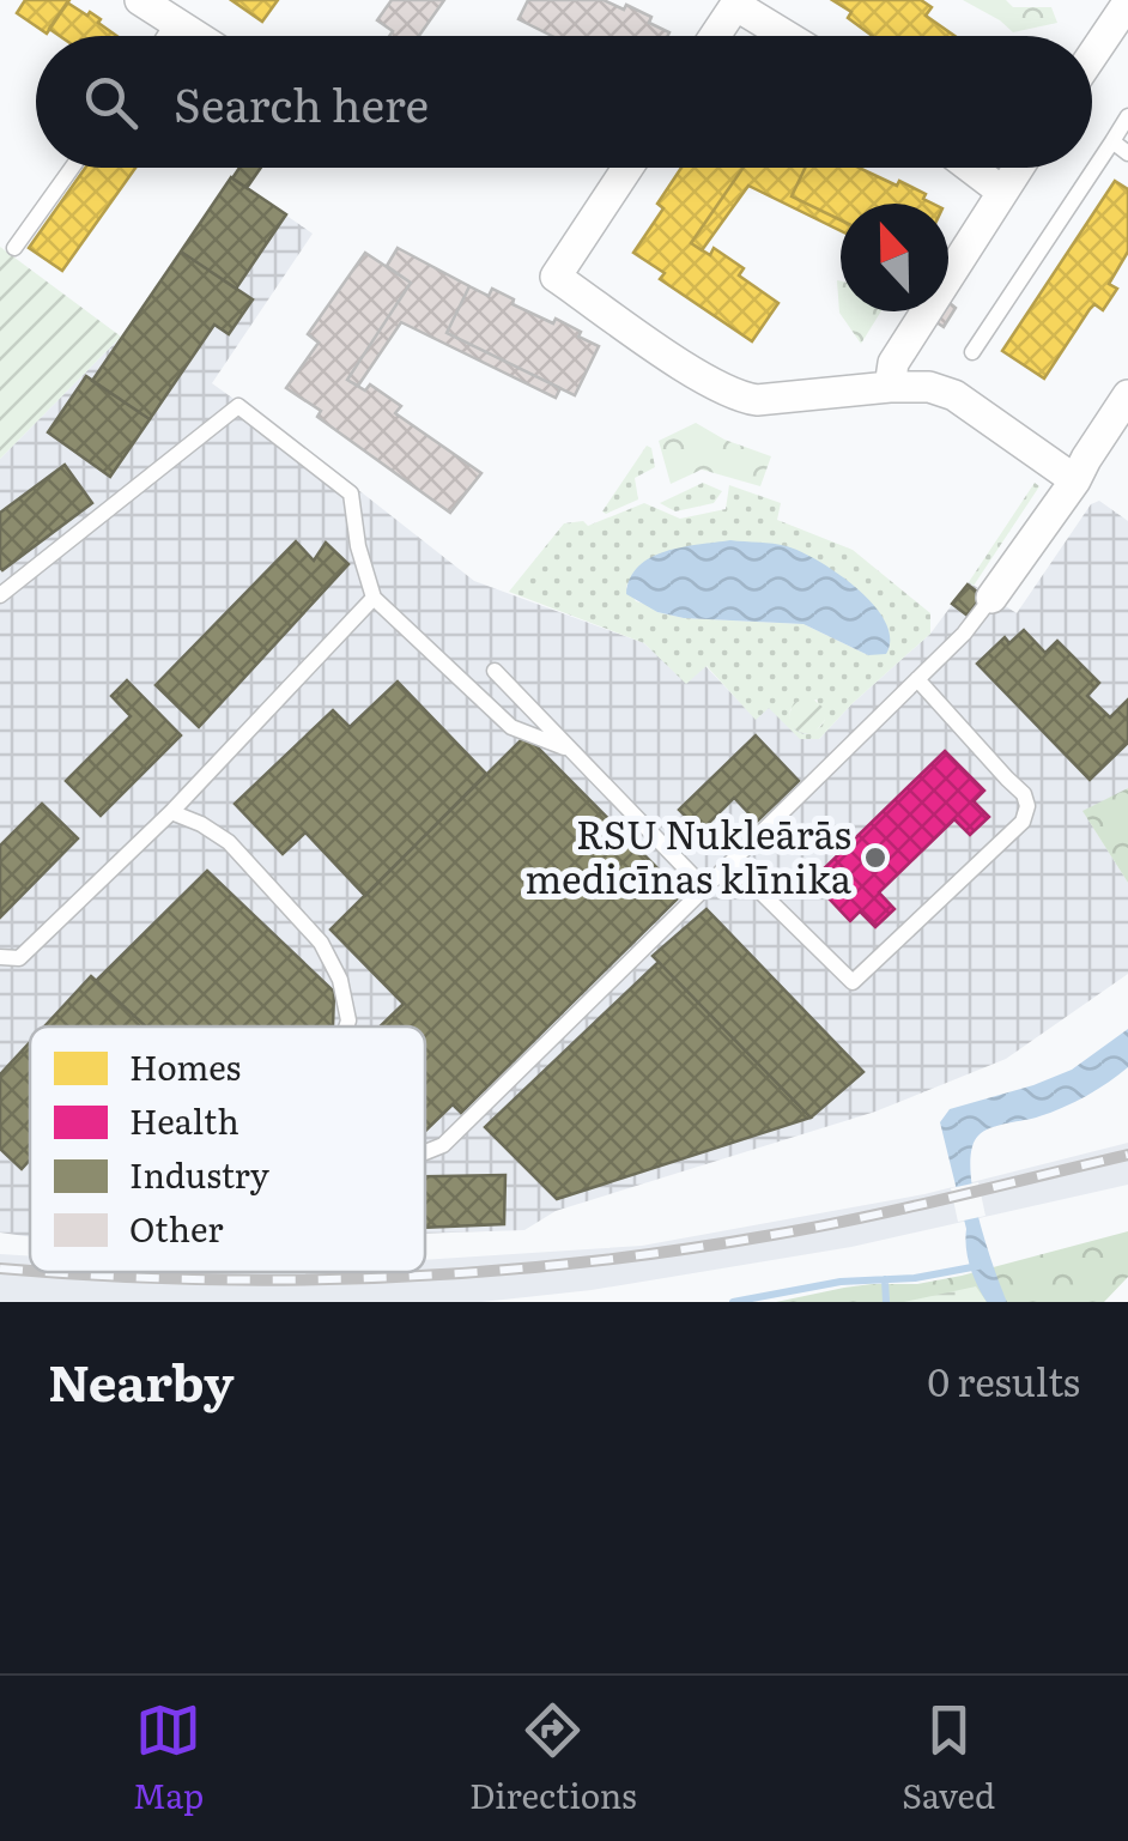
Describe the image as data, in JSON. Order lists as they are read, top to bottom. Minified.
{"places":["RSU Nukleārās medicīnas klīnika"],"legend":["Homes","Health","Industry","Other"],"north":"top","page":{"search":"Search here","heading":["Nearby","0 results"],"nav":["Map","Directions","Saved"]}}
